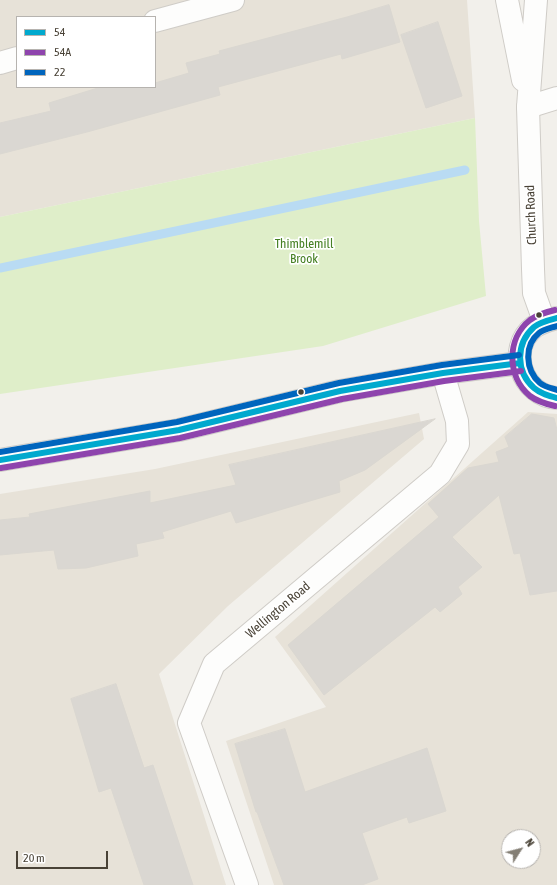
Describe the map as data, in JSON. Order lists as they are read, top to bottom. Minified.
{"streets":{"street":["Church Road","Wellington Road"]},"parks":["Thimblemill Brook"],"lines":["transit line 54A","transit line 54","transit line 22"],"legend":["54","54A","22"],"scale_bar":"20 m","north":"top right"}
